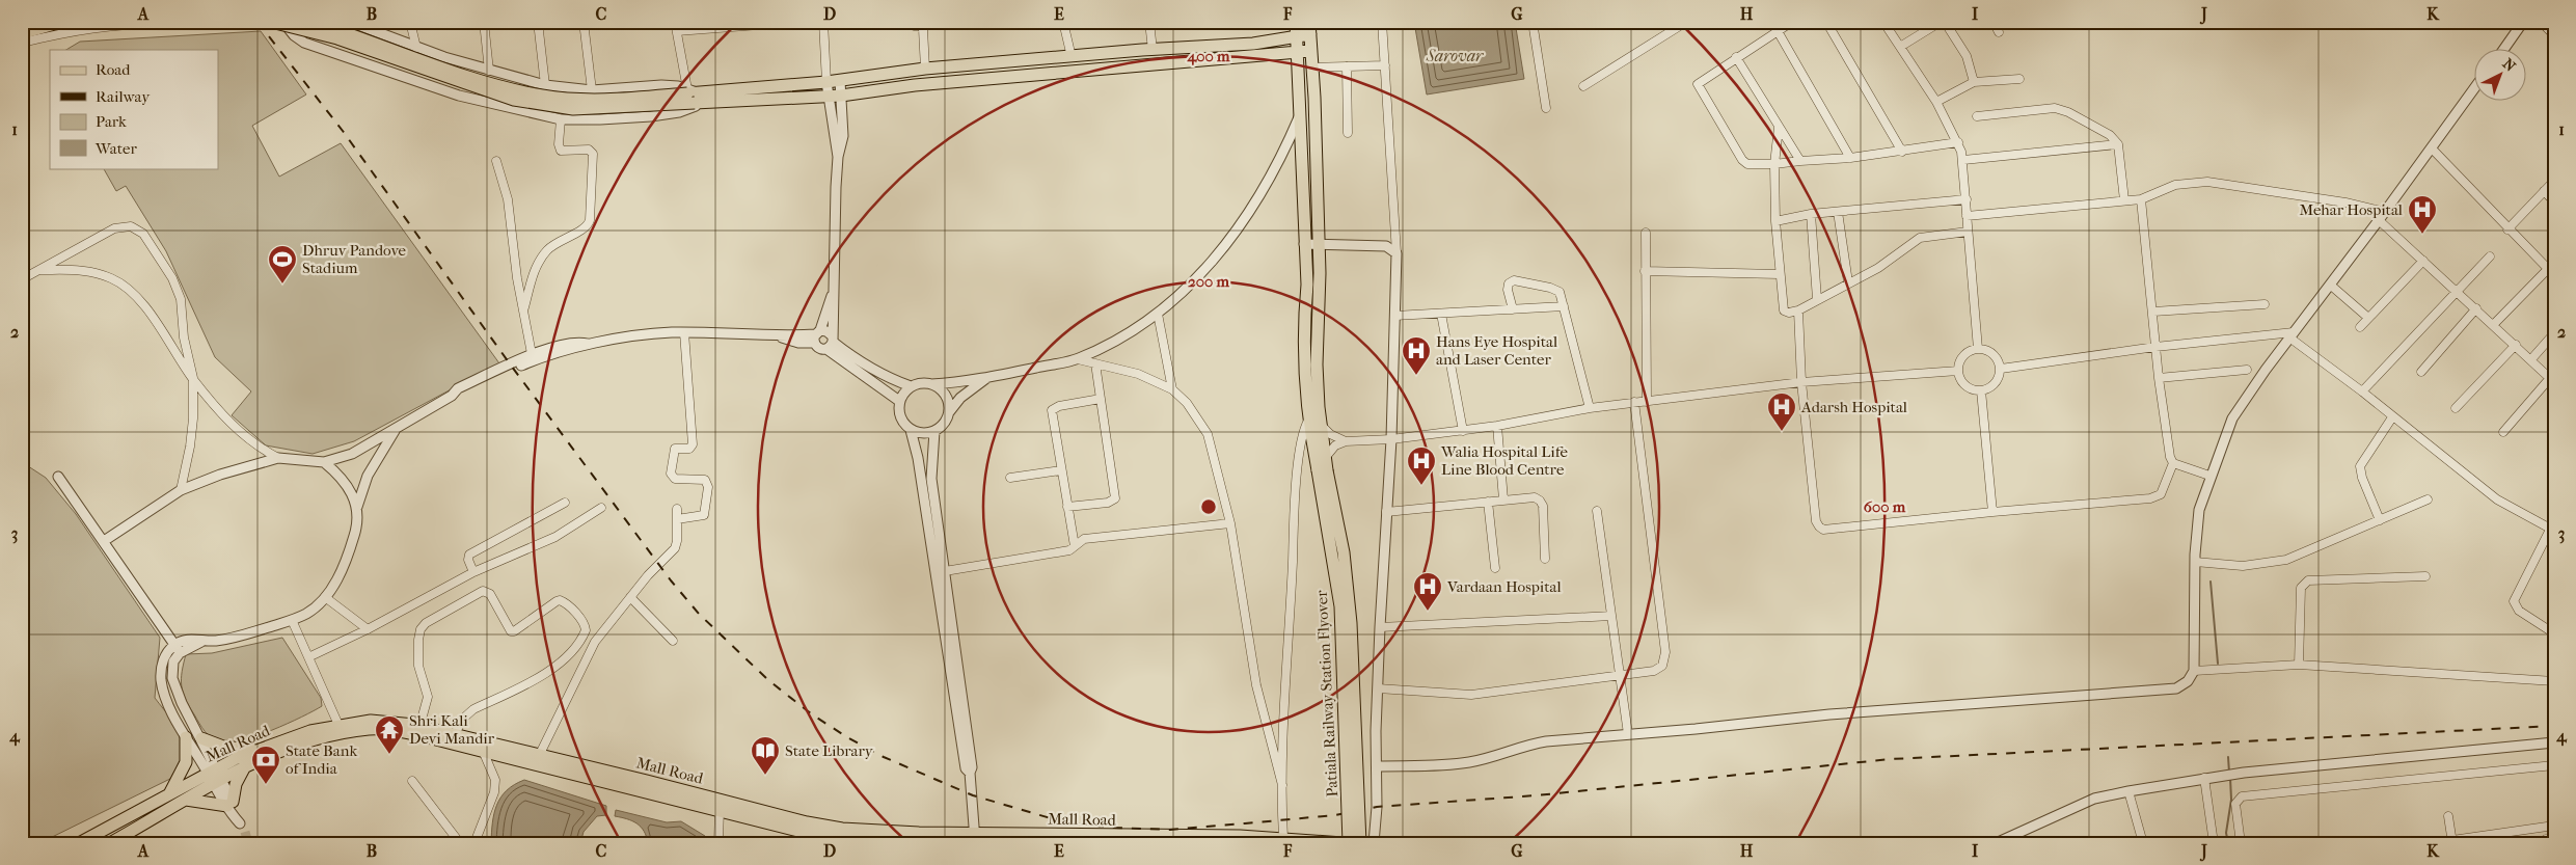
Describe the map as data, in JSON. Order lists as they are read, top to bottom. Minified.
{"streets":{"main road":["Patiala Railway Station Flyover","Mall Road"]},"water":["Sarovar"],"places":{"hospital":["Mehar Hospital","Hans Eye Hospital and Laser Center","Adarsh Hospital","Walia Hospital Life Line Blood Centre","Vardaan Hospital"],"sports":["Dhruv Pandove Stadium"],"temple":["Shri Kali Devi Mandir"],"library":["State Library"],"bank":["State Bank of India"]},"legend":["Road","Railway","Park","Water"],"north":"top right","grid":{"columns":["A","B","C","D","E","F","G","H","I","J","K"],"rows":["1","2","3","4"]},"rings":["400 m","200 m","600 m"]}
